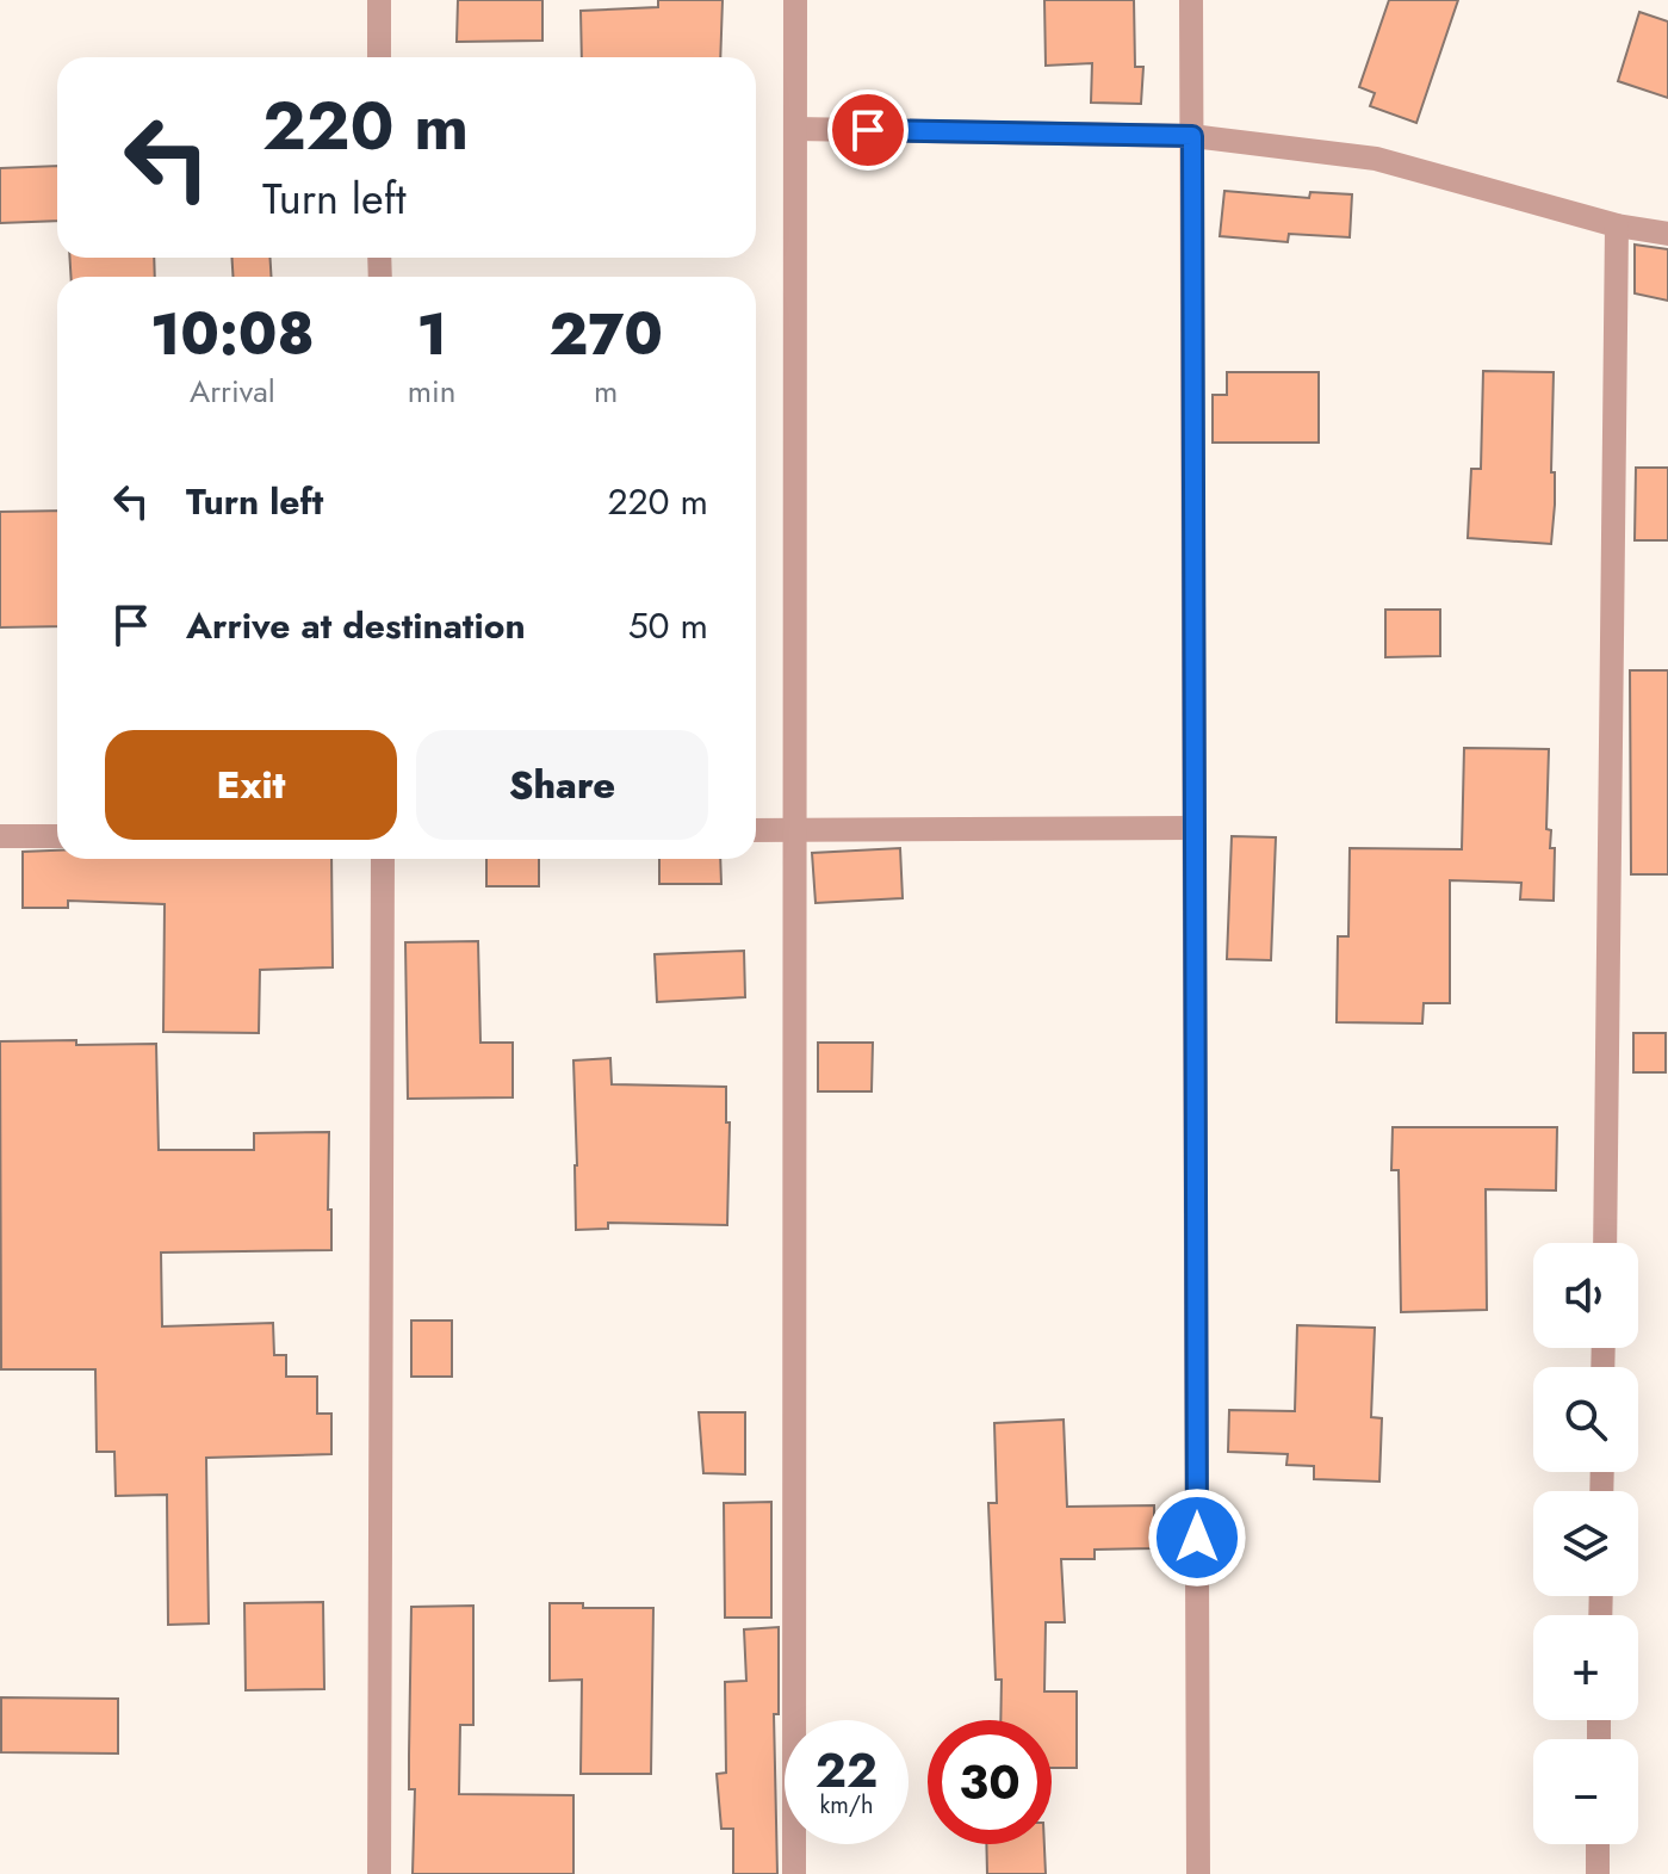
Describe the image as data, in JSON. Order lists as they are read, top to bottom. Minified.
{"page":{"turn":["220 m","Turn left"],"eta":["10:08","Arrival","1","min","270","m"],"list":[{"name":"Turn left","value":"220 m"},{"name":"Arrive at destination","value":"50 m"}],"buttons":["Exit","Share"],"map_buttons":["+","−"],"speed":"22 km/h","limit":"30"}}
